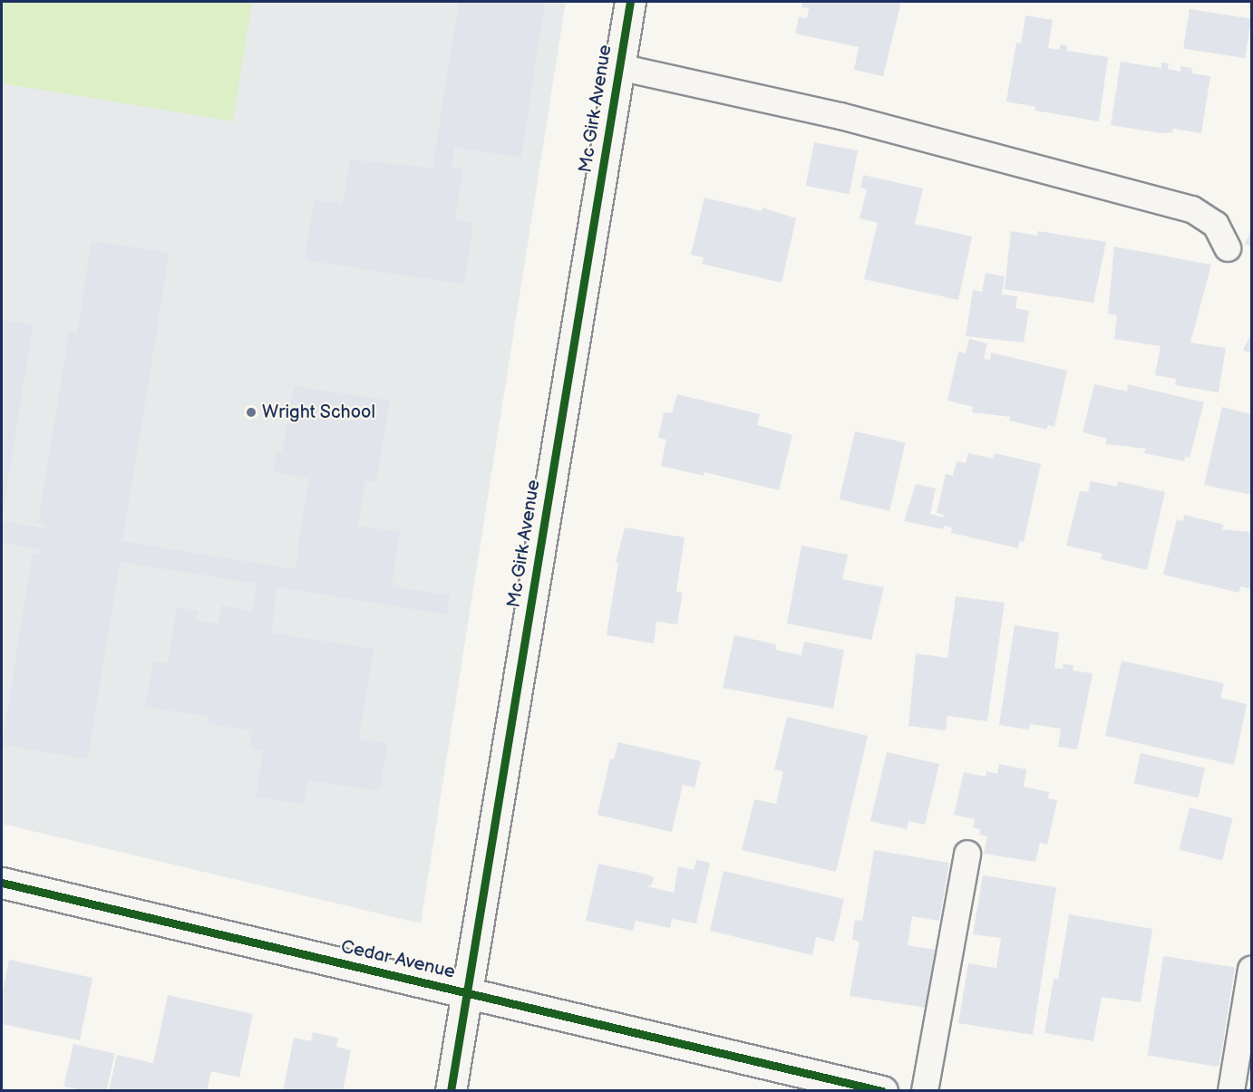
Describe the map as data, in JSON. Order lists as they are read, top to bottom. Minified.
{"streets":{"street":["Mc Girk Avenue","Cedar Avenue"]},"crossings":[["Mc Girk Avenue","Cedar Avenue"]],"places":["Wright School"]}
